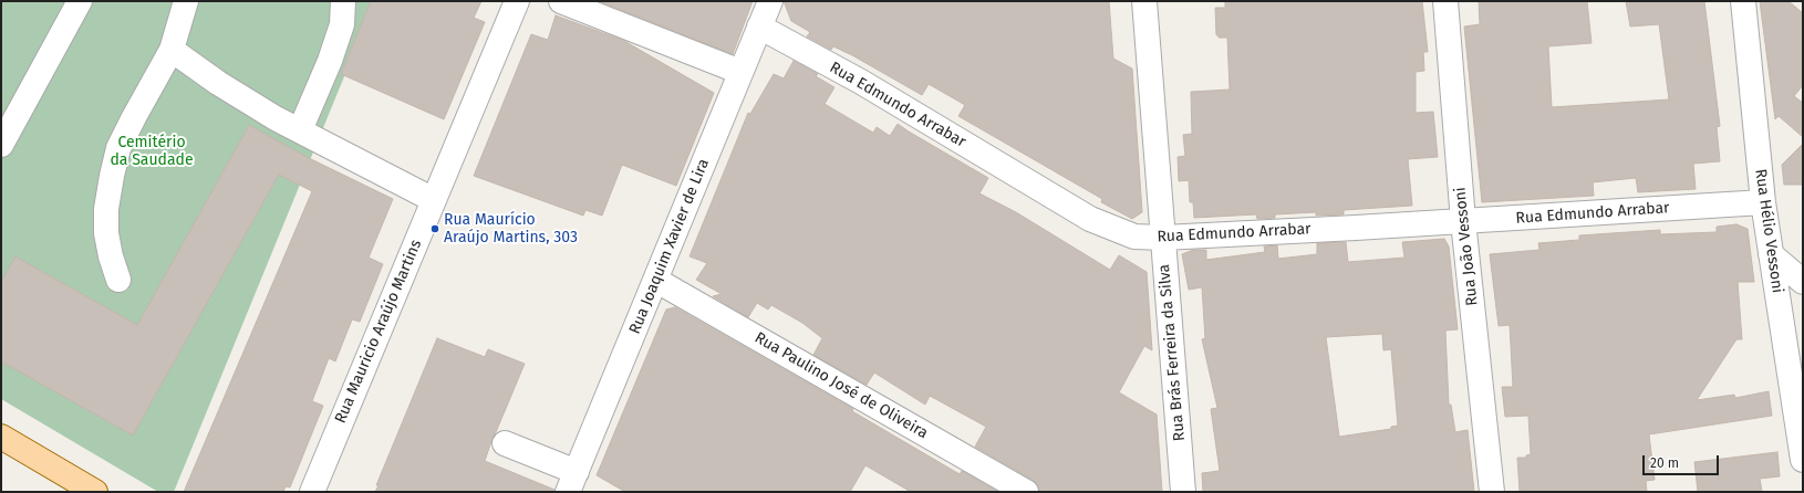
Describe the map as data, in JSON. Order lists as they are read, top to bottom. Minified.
{"streets":{"street":["Rua Edmundo Arrabar","Rua Hélio Vessoni","Rua Joaquim Xavier de Lira","Rua João Vessoni","Rua Mauricio Araújo Martins","Rua Brás Ferreira da Silva","Rua Paulino José de Oliveira"]},"crossings":[["Rua Edmundo Arrabar","Rua Hélio Vessoni"],["Rua Edmundo Arrabar","Rua Joaquim Xavier de Lira"],["Rua Edmundo Arrabar","Rua João Vessoni"],["Rua Edmundo Arrabar","Rua Brás Ferreira da Silva"],["Rua Joaquim Xavier de Lira","Rua Paulino José de Oliveira"]],"parks":["Cemitério da Saudade"],"places":["Rua Maurício Araújo Martins, 303"],"scale_bar":"20 m"}
